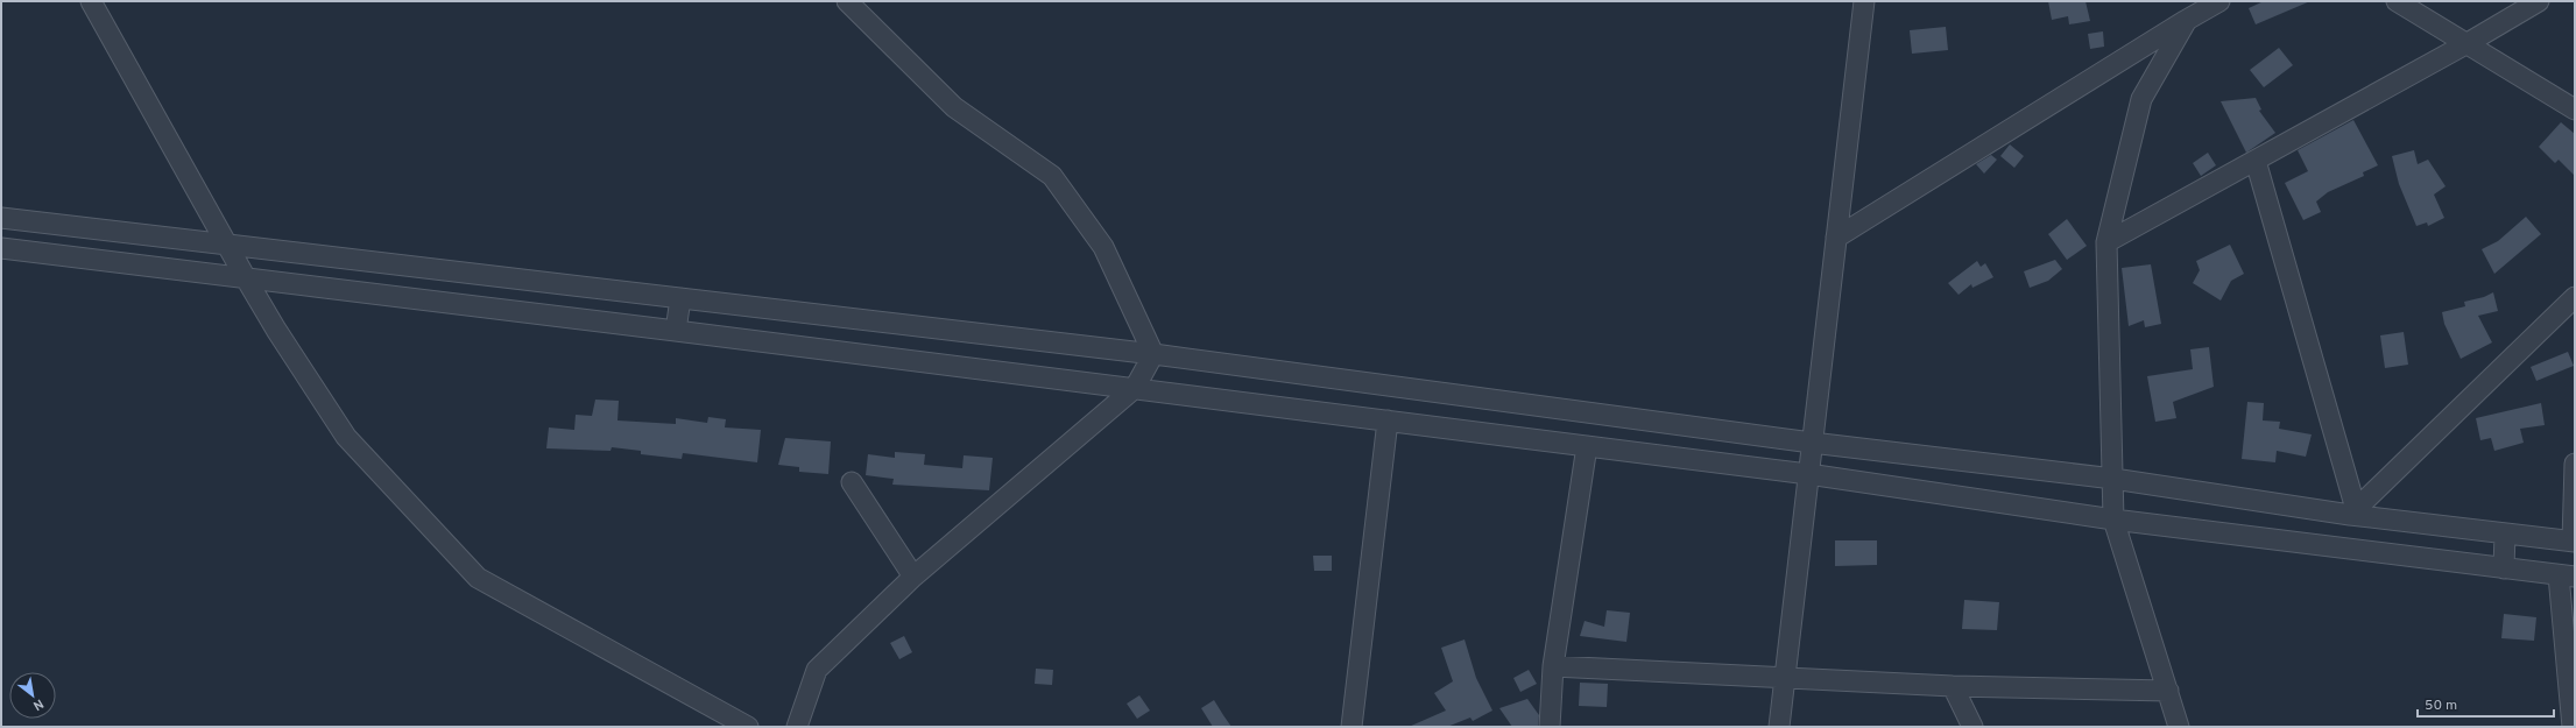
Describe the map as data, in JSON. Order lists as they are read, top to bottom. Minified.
{"scale_bar":"50 m","north":"bottom right"}
